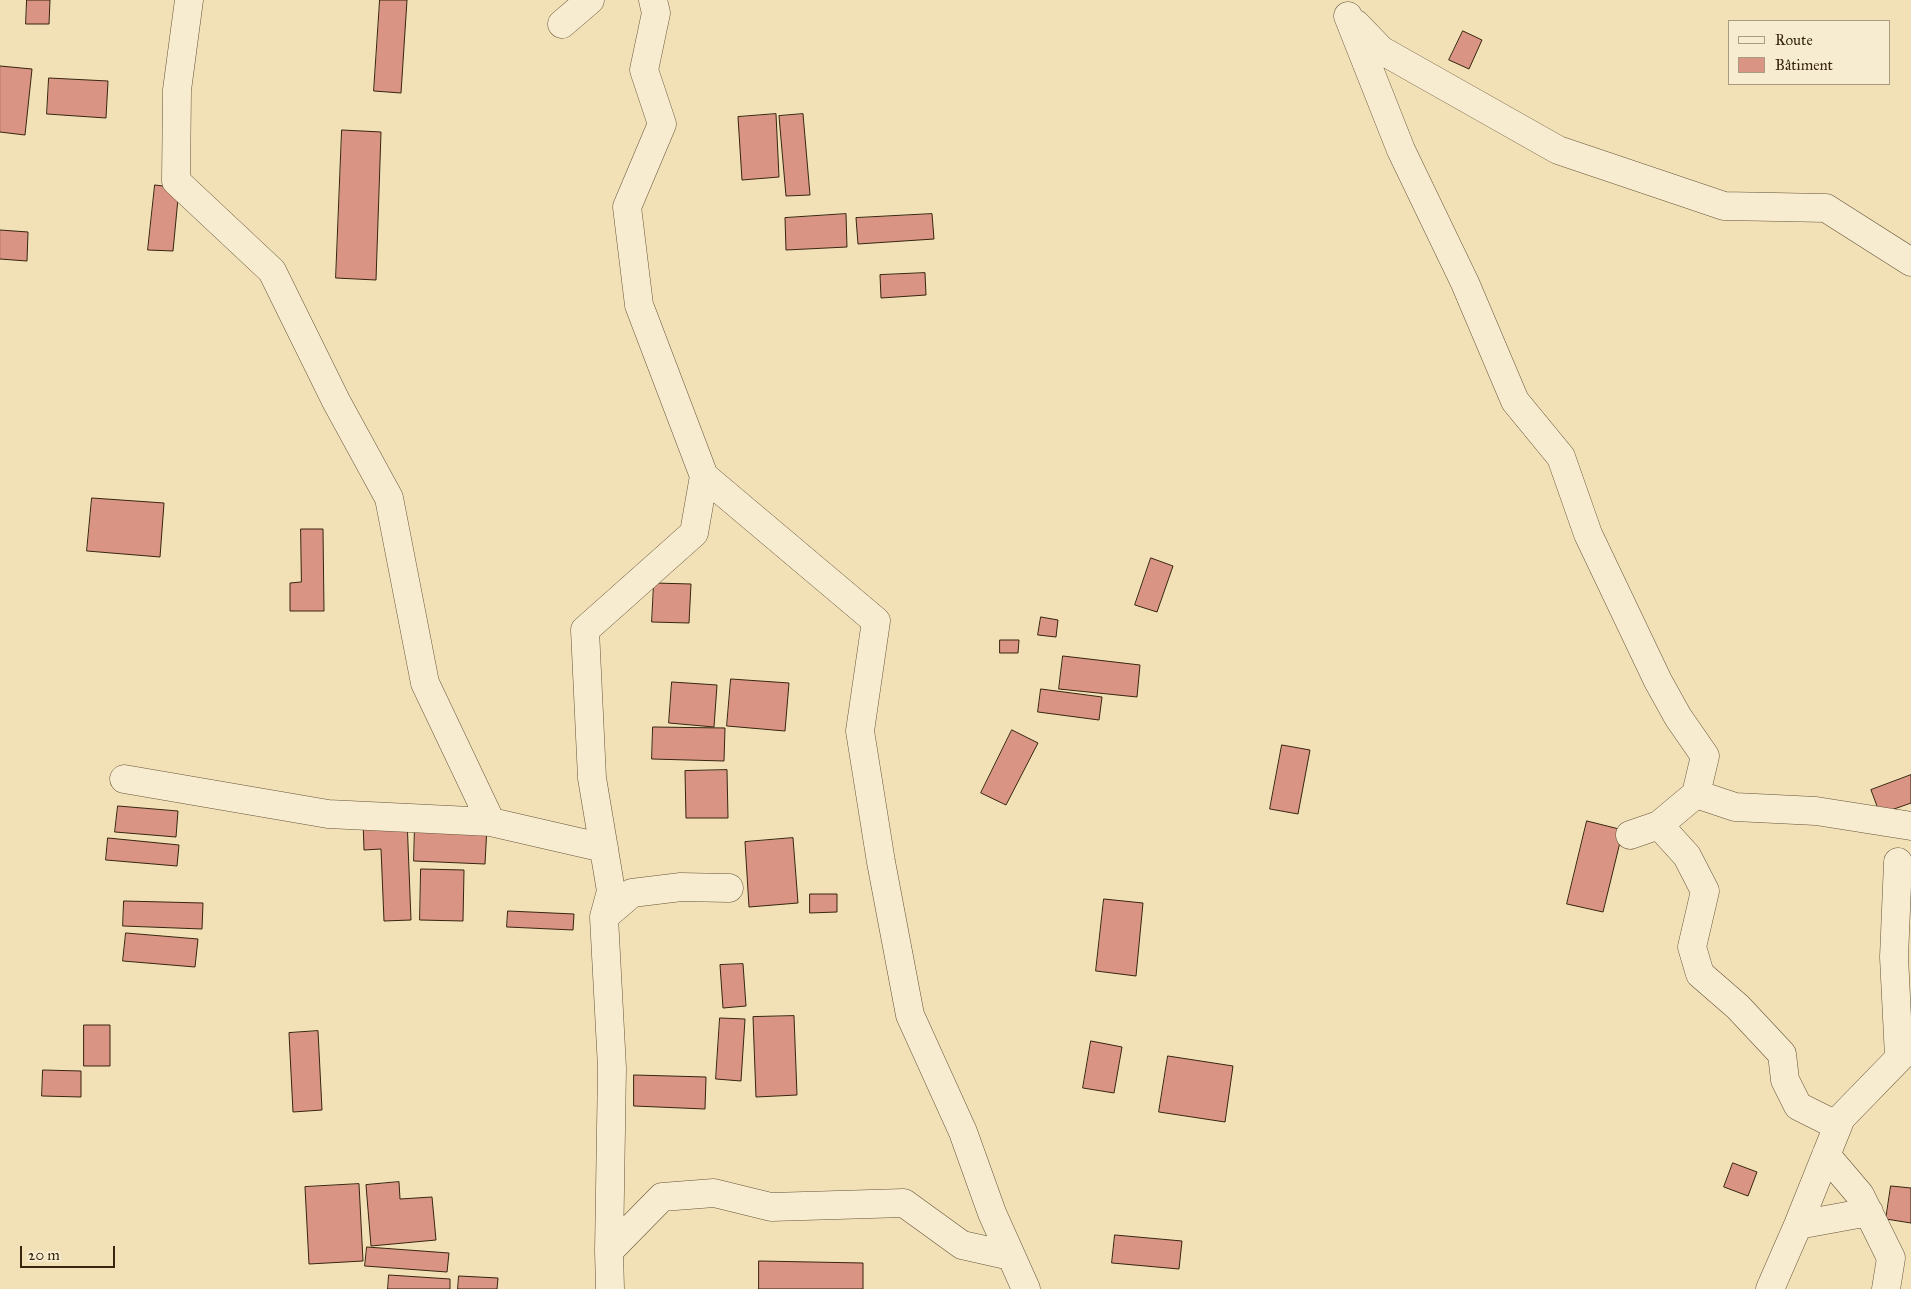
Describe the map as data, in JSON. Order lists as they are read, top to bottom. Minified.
{"legend":["Route","Bâtiment"],"scale_bar":"20 m"}
